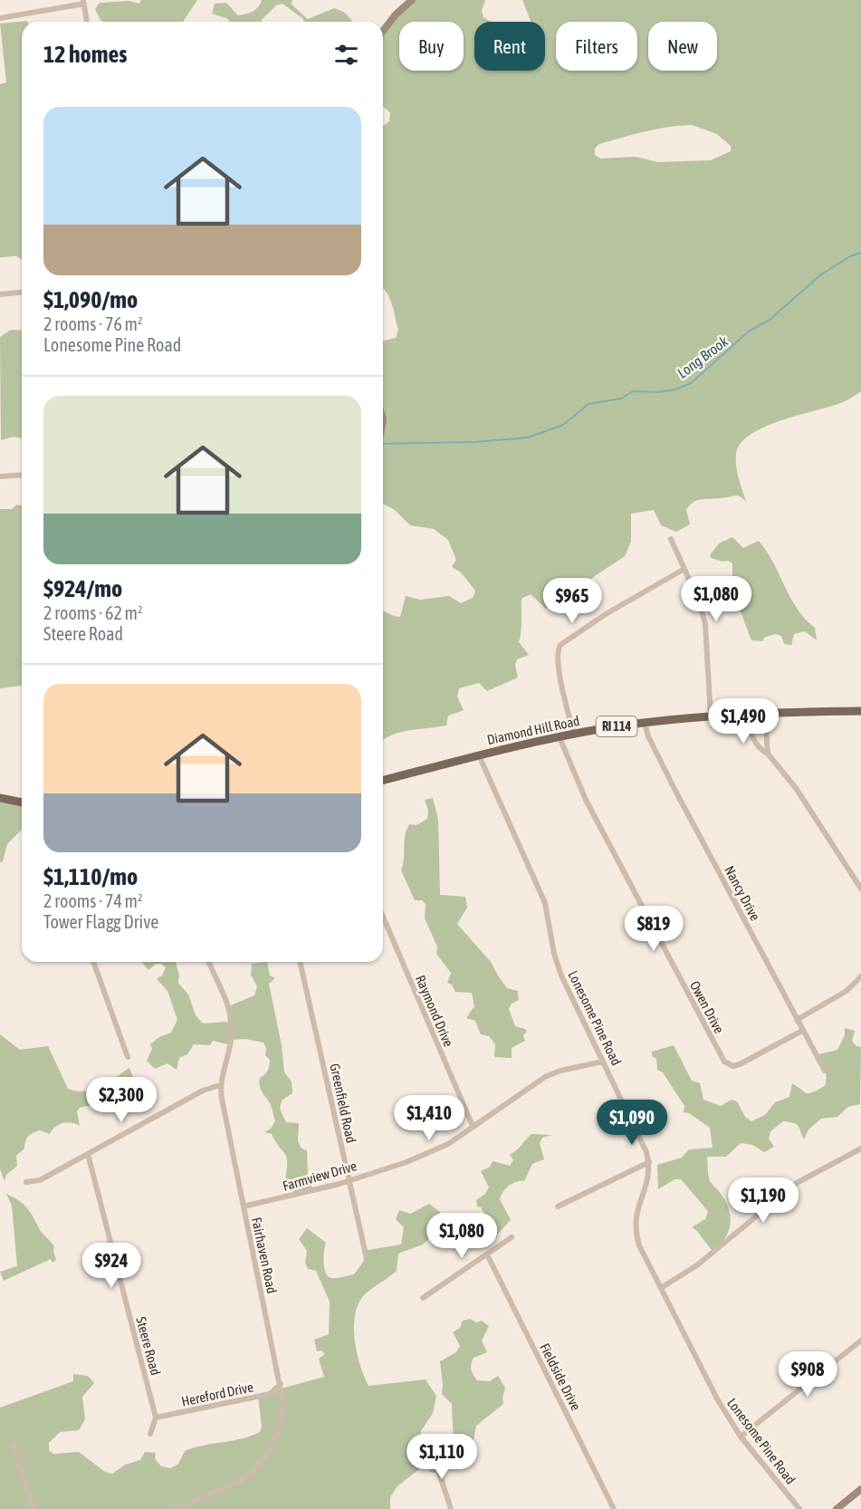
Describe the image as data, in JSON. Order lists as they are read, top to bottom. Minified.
{"streets":{"main road":["RI 114","Diamond Hill Road"],"street":["Nancy Drive","Owen Drive","Raymond Drive","Lonesome Pine Road","Greenfield Road","Farmview Drive","Fairhaven Road","Steere Road","Fieldside Drive","Hereford Drive"]},"crossings":[["Diamond Hill Road","Nancy Drive"],["Diamond Hill Road","Owen Drive"],["Diamond Hill Road","Lonesome Pine Road"],["Nancy Drive","Owen Drive"],["Raymond Drive","Farmview Drive"],["Lonesome Pine Road","Farmview Drive"],["Greenfield Road","Farmview Drive"],["Farmview Drive","Fairhaven Road"],["Fairhaven Road","Hereford Drive"],["Steere Road","Hereford Drive"]],"water":["Long Brook"],"page":{"chip":["Buy","Rent","Filters","New"],"heading":"12 homes","list":[{"name":"$1,090/mo","note":"2 rooms · 76 m² · Lonesome Pine Road"},{"name":"$924/mo","note":"2 rooms · 62 m² · Steere Road"},{"name":"$1,110/mo","note":"2 rooms · 74 m² · Tower Flagg Drive"}],"price":["$1,080","$965","$1,490","$819","$2,300","$1,410","$1,090","$1,190","$1,080","$924","$908","$1,110"]}}
